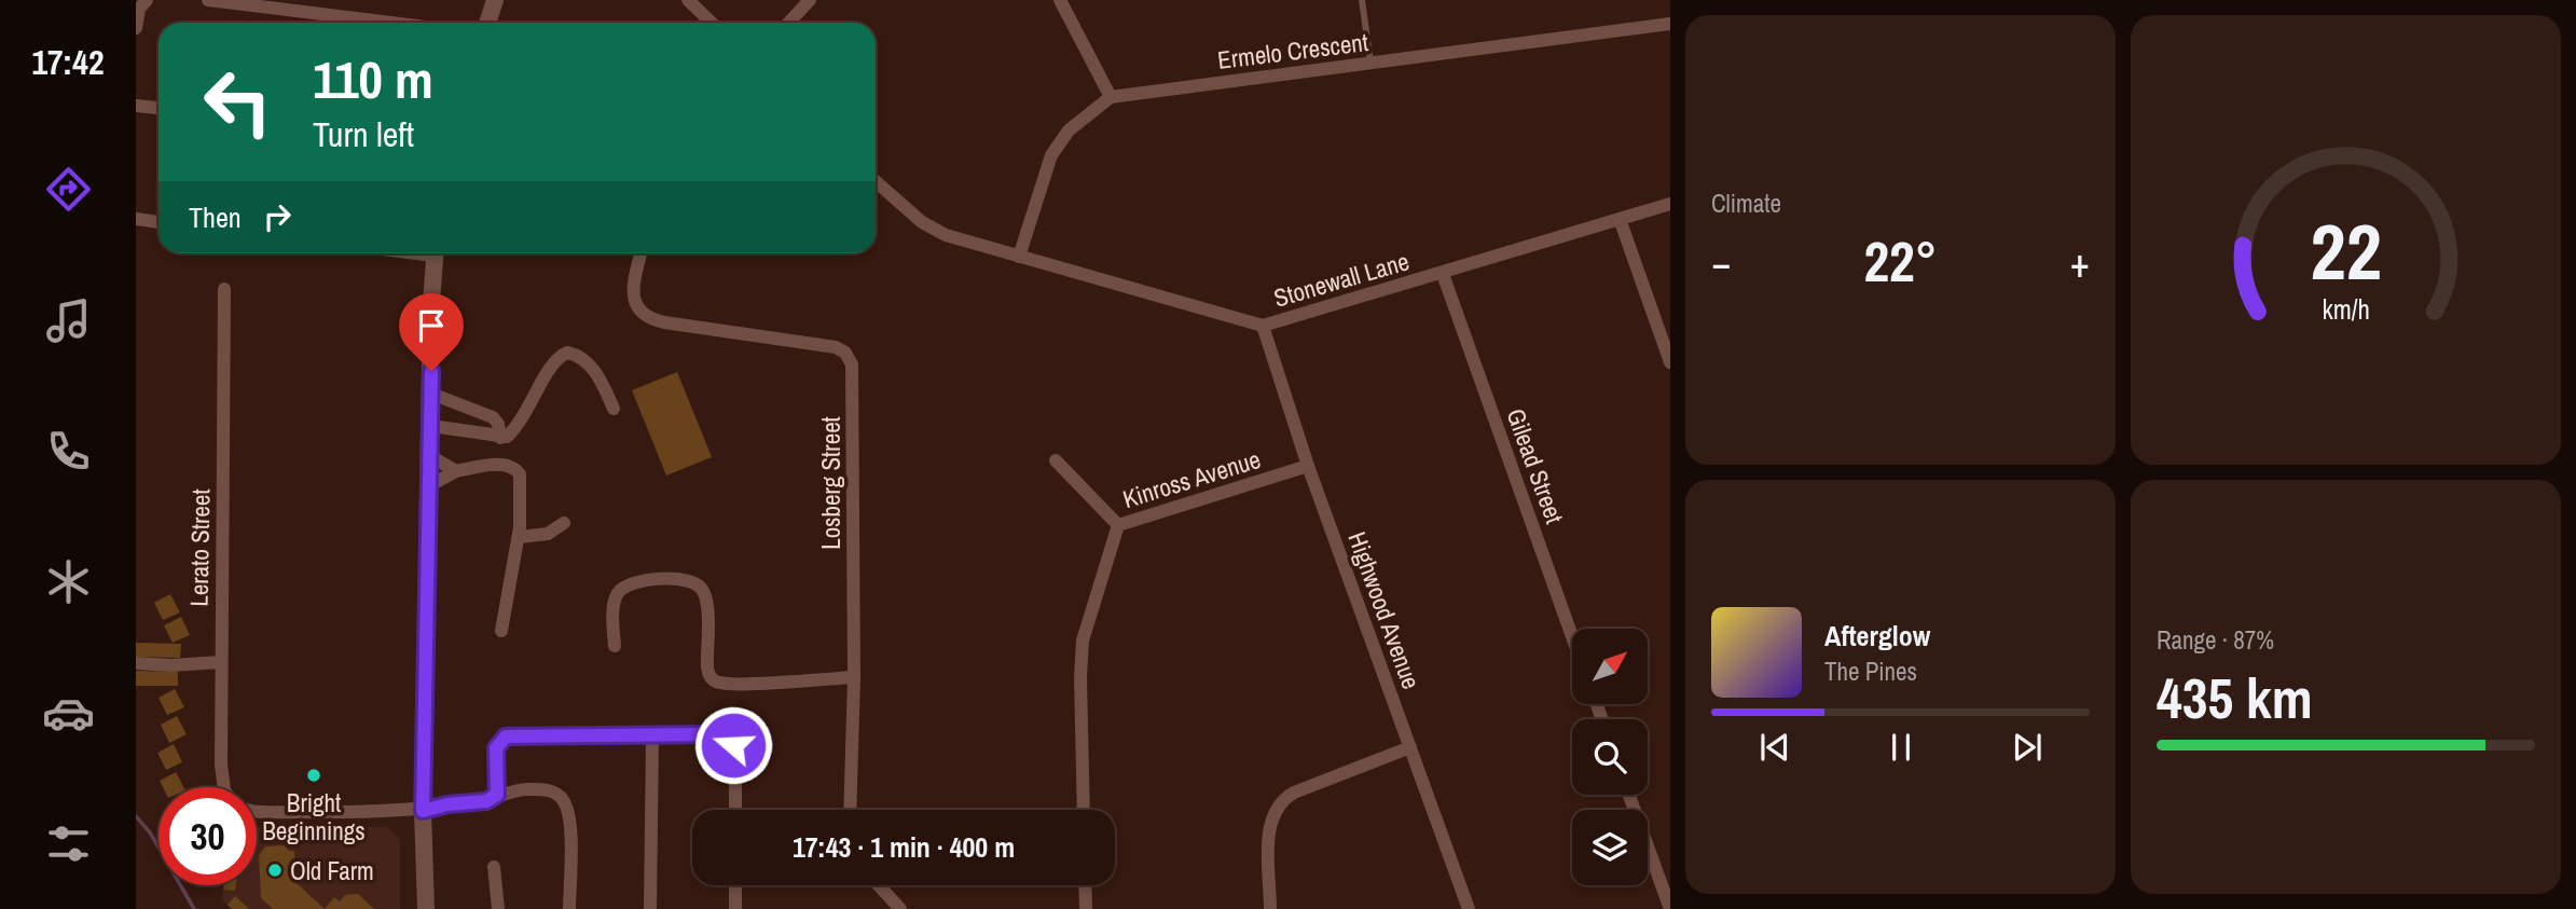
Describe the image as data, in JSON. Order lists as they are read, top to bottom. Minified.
{"streets":{"street":["Ermelo Crescent","Stonewall Lane","Gilead Street","Kinross Avenue","Losberg Street","Lerato Street","Highwood Avenue"]},"crossings":[["Stonewall Lane","Gilead Street"],["Stonewall Lane","Highwood Avenue"],["Kinross Avenue","Highwood Avenue"]],"places":["Bright Beginnings","Old Farm"],"north":"top right","page":{"tabs":"17:42","tile":["Climate",["Range · 87%","435 km"]],"turn":["110 m","Turn left"],"then":"Then","heat":["−","22°","+"],"song":["Afterglow","The Pines"],"limit":"30","trip":"17:43 · 1 min · 400 m","gauge":["22","km/h"]}}
